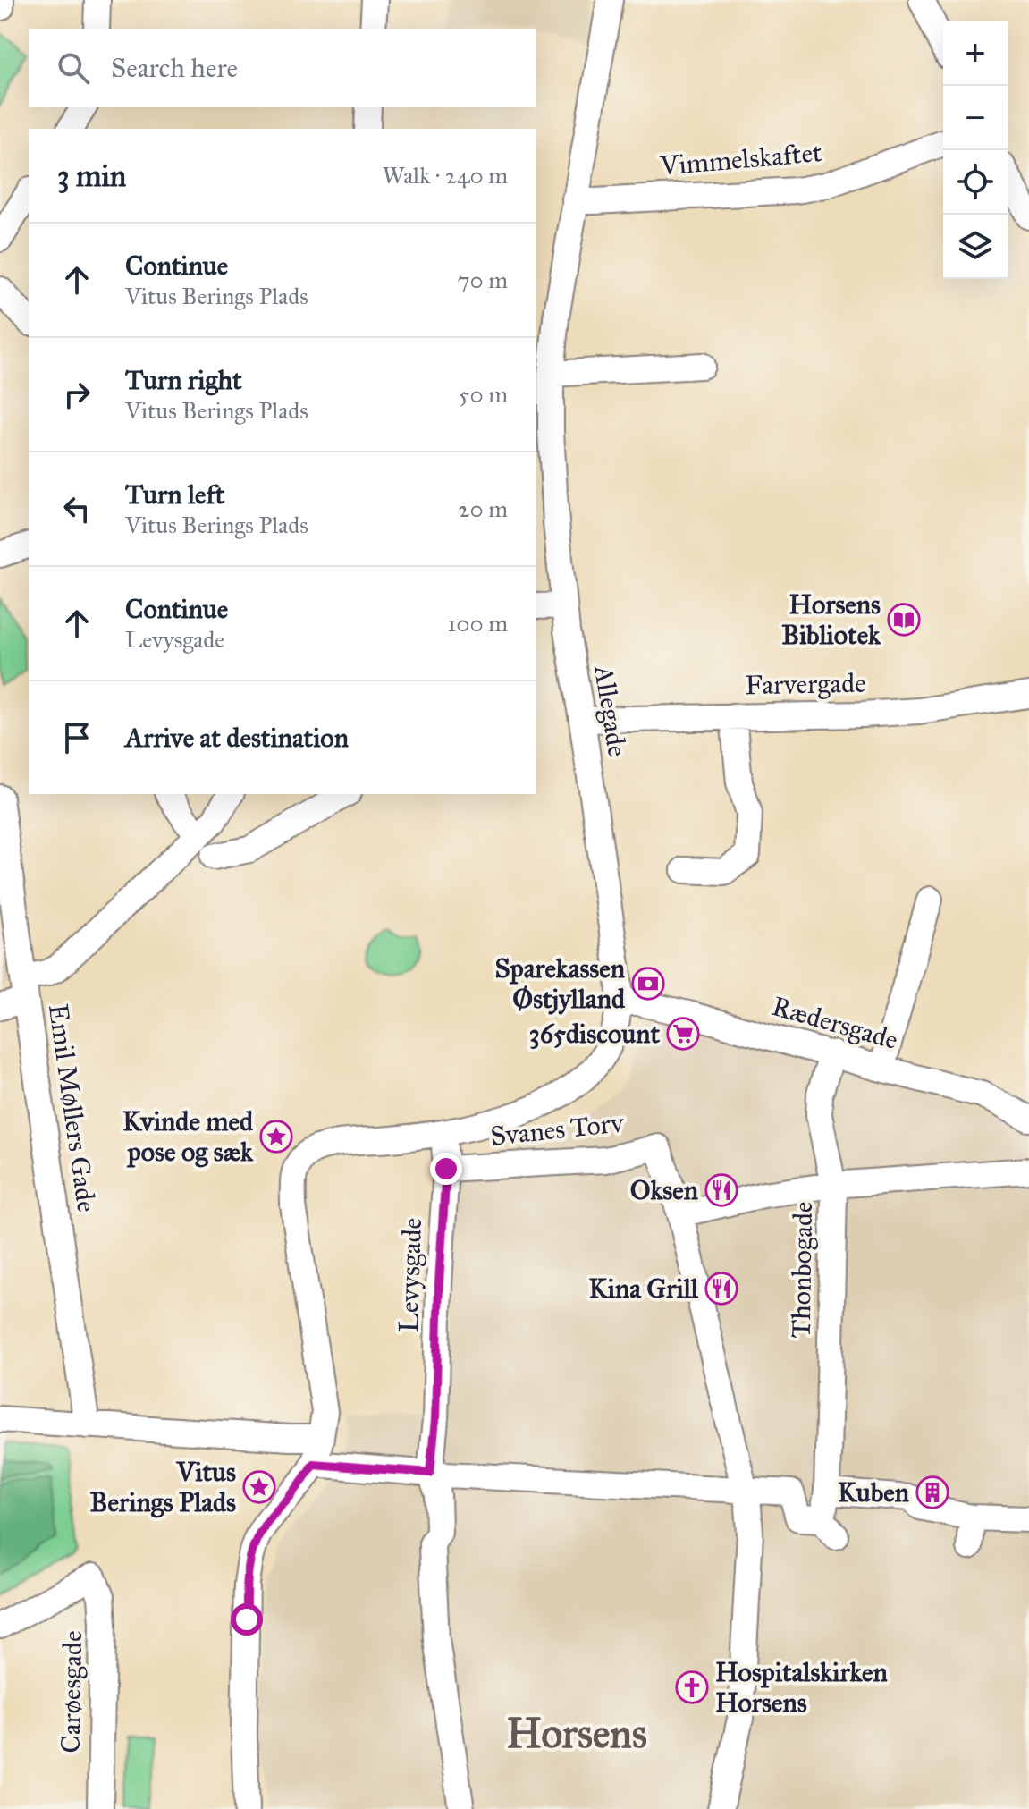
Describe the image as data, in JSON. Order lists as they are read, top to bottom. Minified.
{"streets":{"street":["Vimmelskaftet","Farvergade","Allegade","Rædersgade","Emil Møllers Gade","Svanes Torv","Thonbogade","Levysgade","Carøesgade"]},"crossings":[["Vimmelskaftet","Allegade"],["Farvergade","Allegade"],["Allegade","Rædersgade"],["Allegade","Levysgade"],["Rædersgade","Thonbogade"],["Svanes Torv","Levysgade"]],"districts":["Horsens"],"places":{"library":["Horsens Bibliotek"],"bank":["Sparekassen Østjylland"],"supermarket":["365discount"],"place":["Kvinde med pose og sæk","Vitus Berings Plads"],"restaurant":["Oksen","Kina Grill"],"building":["Kuben"],"church":["Hospitalskirken Horsens"]},"page":{"map_buttons":["+","−"],"search":"Search here","heading":["3 min","Walk · 240 m"],"list":[["Continue","Vitus Berings Plads","70 m"],["Turn right","Vitus Berings Plads","50 m"],["Turn left","Vitus Berings Plads","20 m"],["Continue","Levysgade","100 m"],"Arrive at destination"]}}
